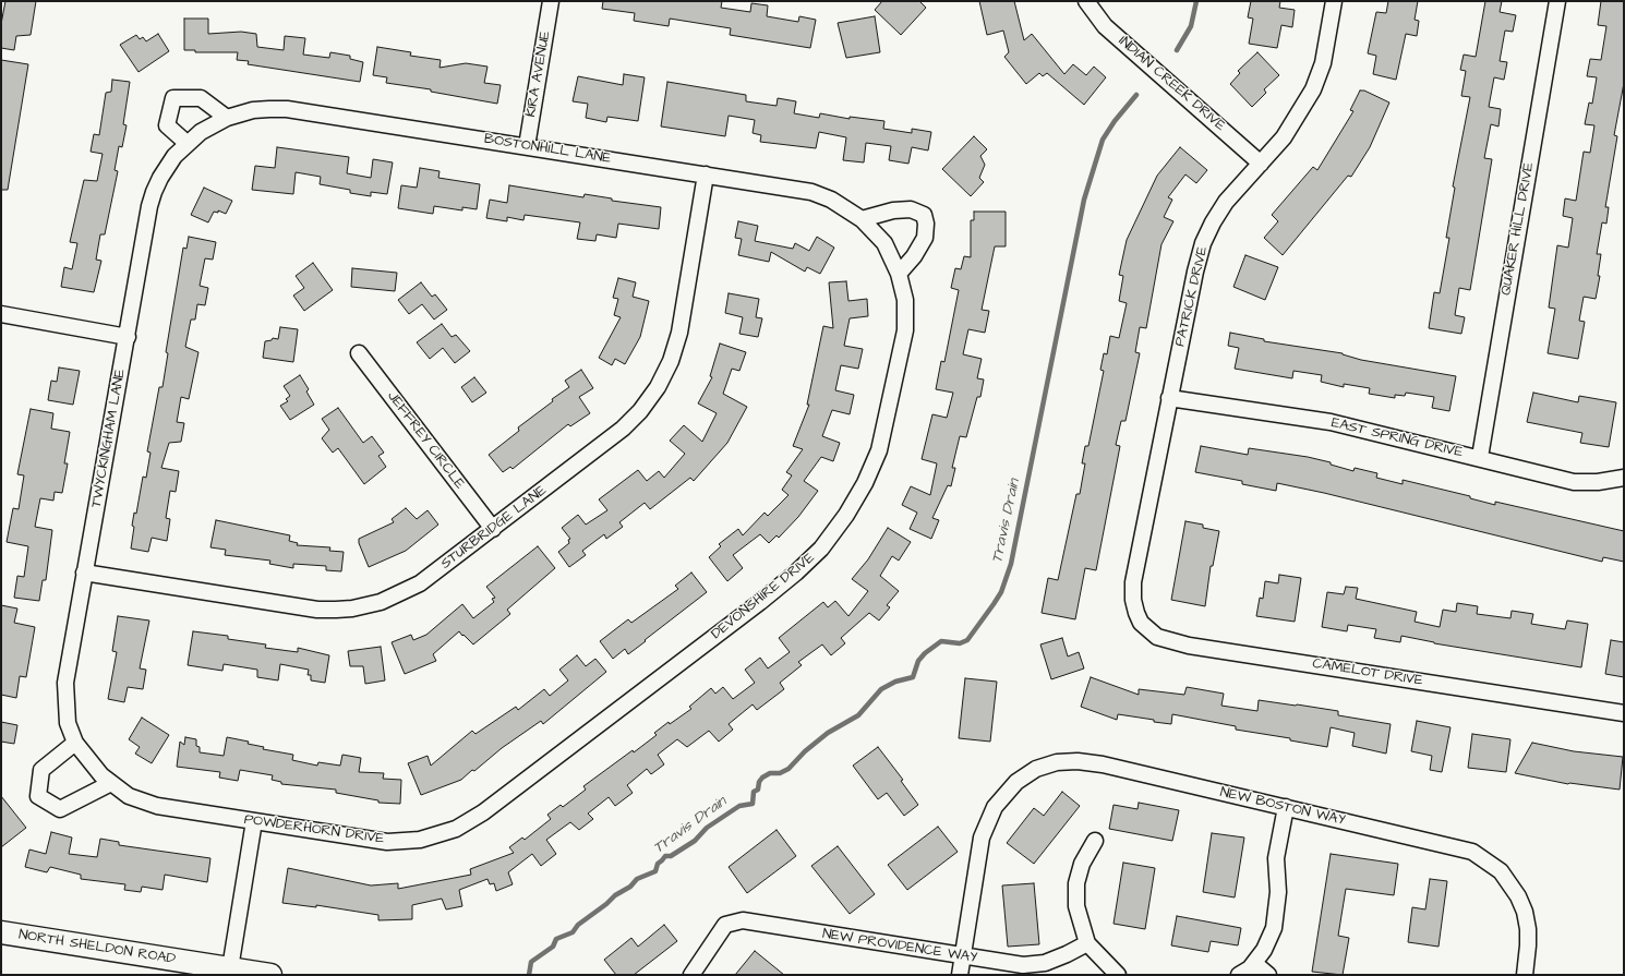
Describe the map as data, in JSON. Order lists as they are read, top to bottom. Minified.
{"streets":{"street":["KIRA AVENUE","INDIAN CREEK DRIVE","BOSTONHILL LANE","QUAKER HILL DRIVE","PATRICK DRIVE","TWYCKINGHAM LANE","EAST SPRING DRIVE","JEFFREY CIRCLE","STURBRIDGE LANE","DEVONSHIRE DRIVE","CAMELOT DRIVE","NEW BOSTON WAY","POWDERHORN DRIVE","NEW PROVIDENCE WAY","NORTH SHELDON ROAD"]},"crossings":[["KIRA AVENUE","BOSTONHILL LANE"],["INDIAN CREEK DRIVE","PATRICK DRIVE"],["BOSTONHILL LANE","TWYCKINGHAM LANE"],["BOSTONHILL LANE","STURBRIDGE LANE"],["BOSTONHILL LANE","DEVONSHIRE DRIVE"],["QUAKER HILL DRIVE","EAST SPRING DRIVE"],["PATRICK DRIVE","EAST SPRING DRIVE"],["PATRICK DRIVE","CAMELOT DRIVE"],["TWYCKINGHAM LANE","STURBRIDGE LANE"],["TWYCKINGHAM LANE","POWDERHORN DRIVE"],["JEFFREY CIRCLE","STURBRIDGE LANE"],["DEVONSHIRE DRIVE","POWDERHORN DRIVE"],["NEW BOSTON WAY","NEW PROVIDENCE WAY"]],"water":["Travis Drain"]}
